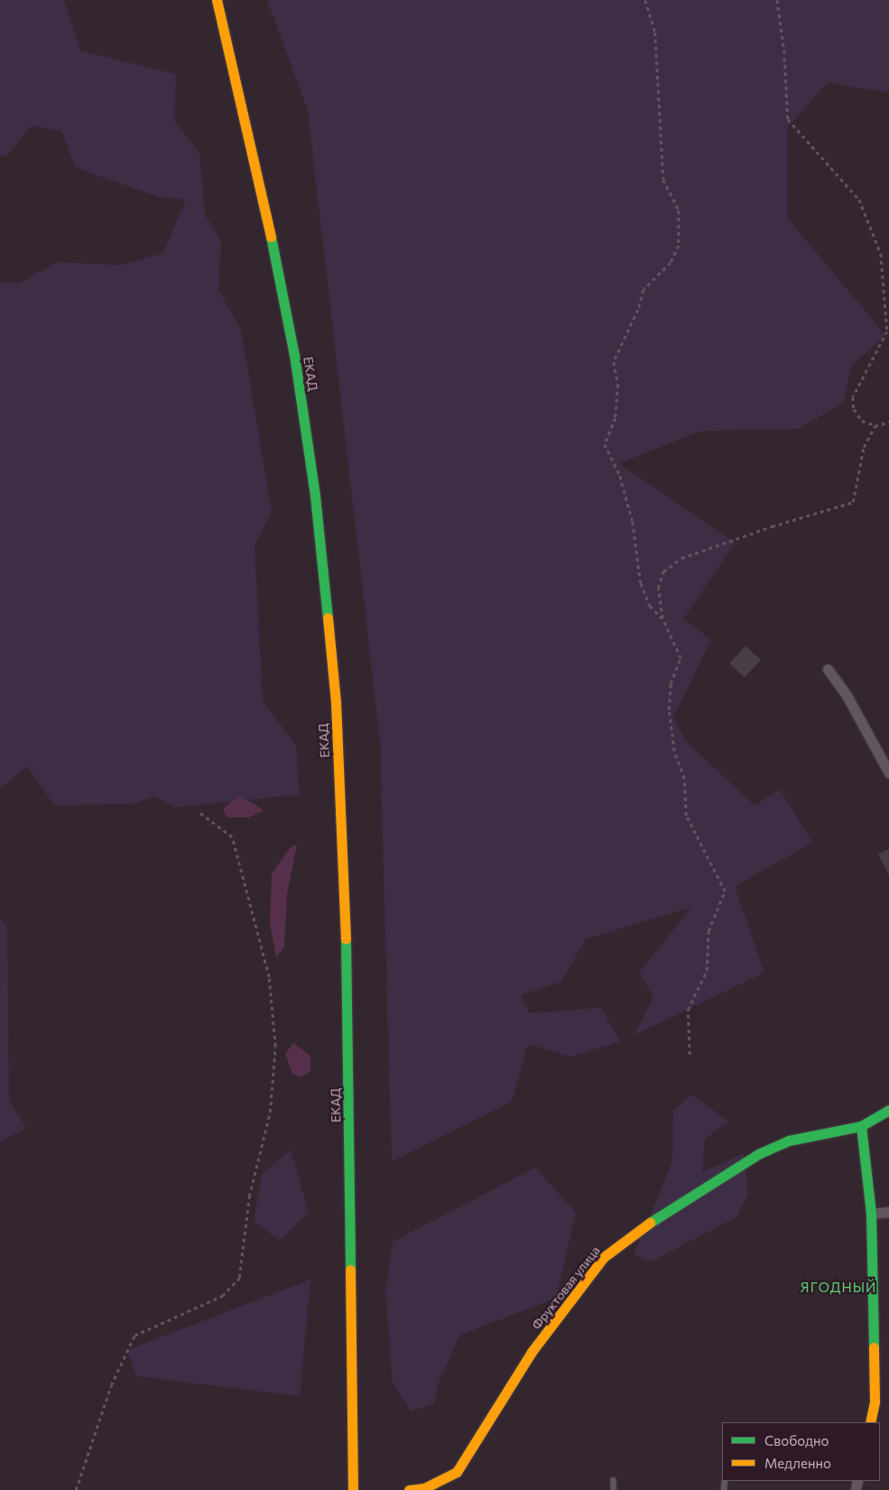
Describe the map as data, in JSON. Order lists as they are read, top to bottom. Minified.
{"streets":{"main road":["ЕКАД","Фруктовая улица"]},"districts":["ЯГОДНЫЙ"],"legend":["Свободно","Медленно"]}
